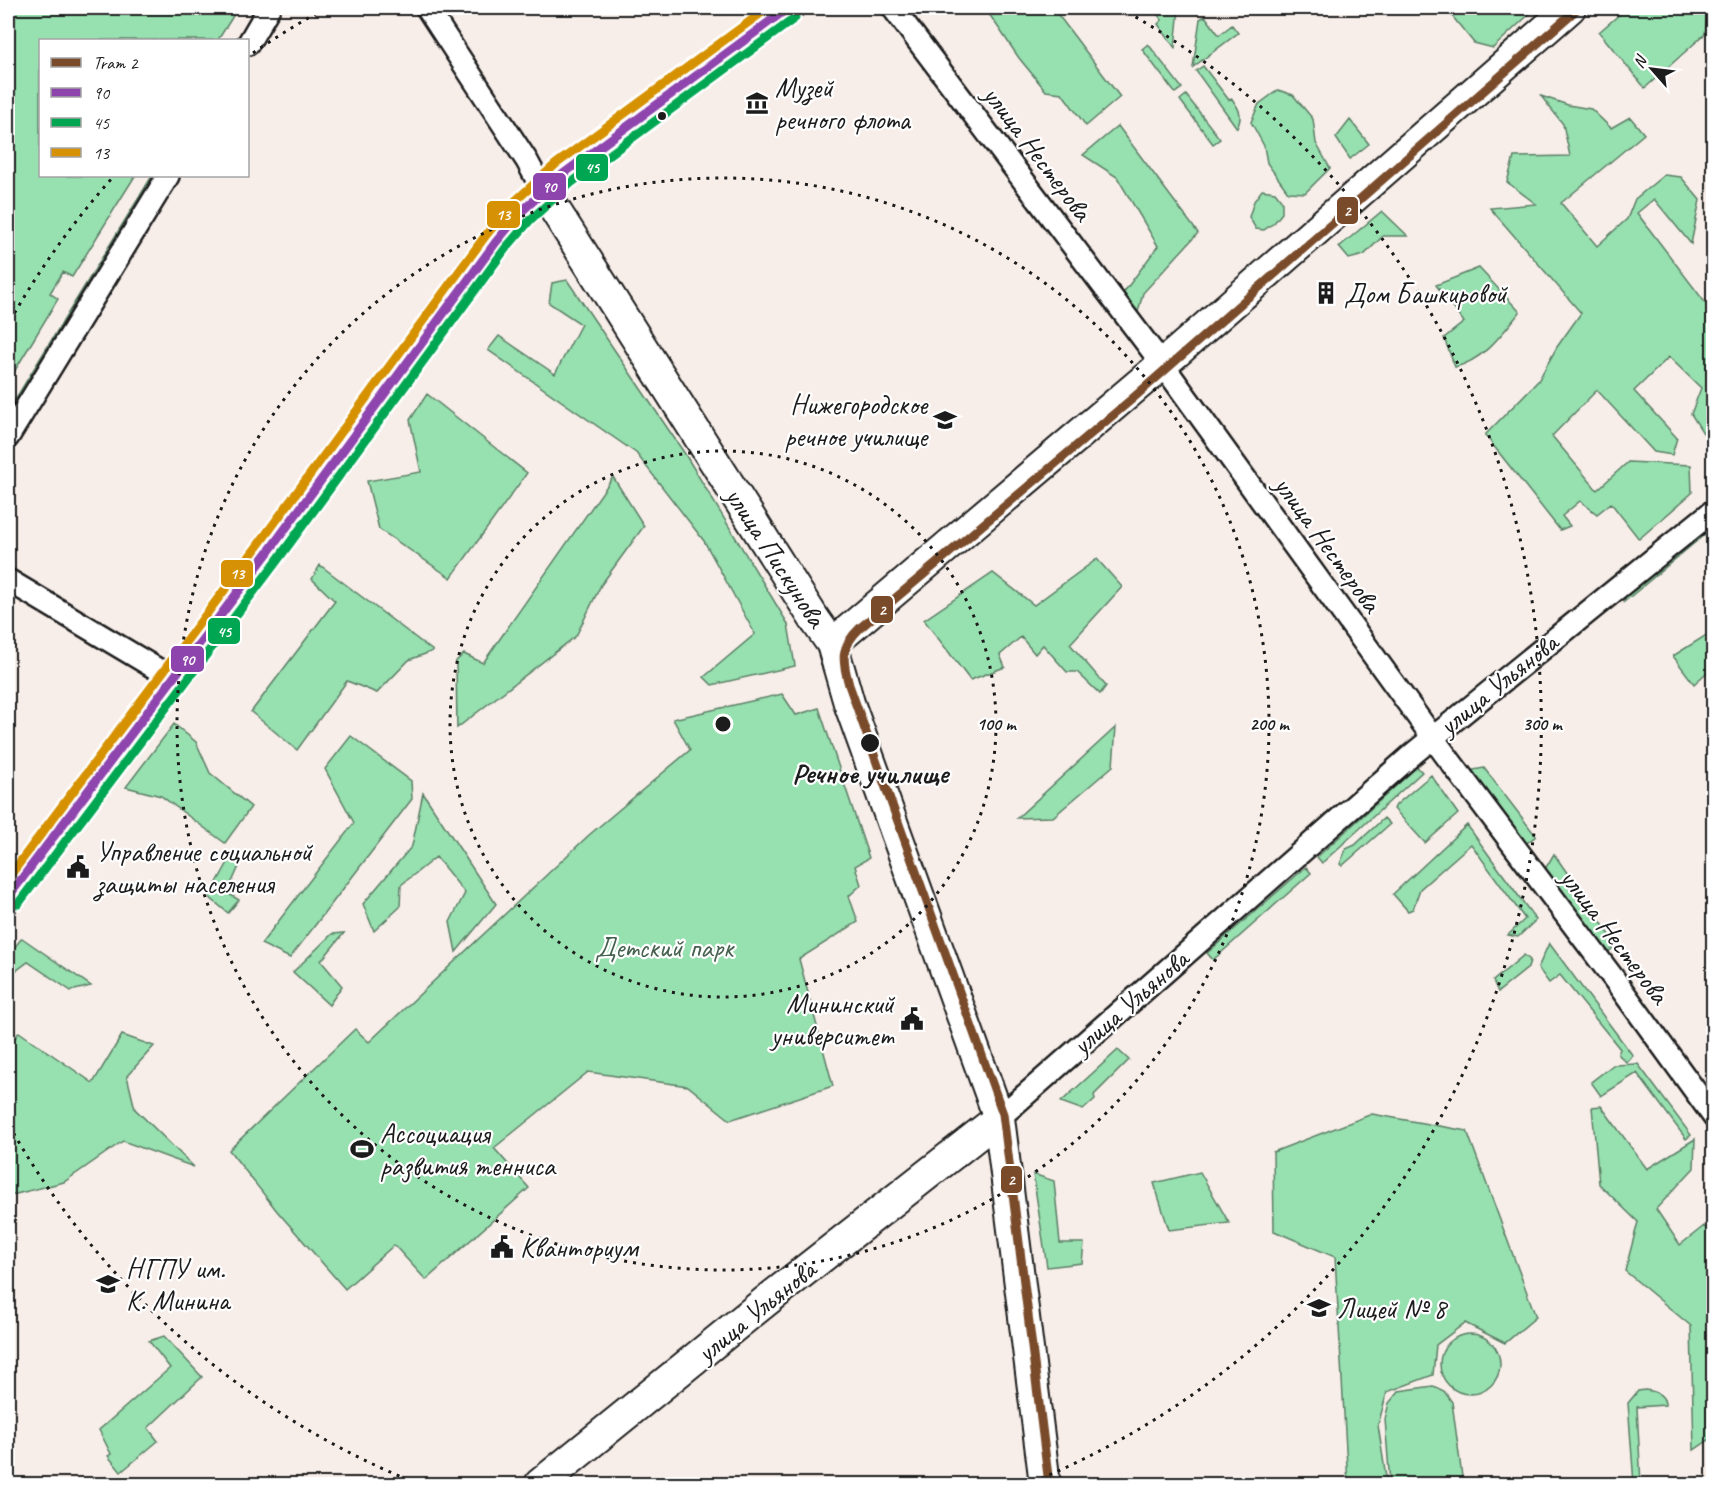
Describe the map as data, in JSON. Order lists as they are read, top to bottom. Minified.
{"streets":{"street":["улица Нестерова","улица Пискунова","улица Ульянова"]},"crossings":[["улица Нестерова","улица Ульянова"],["улица Пискунова","улица Ульянова"]],"parks":["Детский парк"],"places":{"museum":["Музей речного флота"],"building":["Дом Башкировой"],"school or university":["Нижегородское речное училище","НГПУ им. К. Минина","Лицей № 8"],"other":["Речное училище"],"public building":["Управление социальной защиты населения","Мининский университет","Кванториум"],"sports":["Ассоциация развития тенниса"]},"lines":["tram line 2","transit line 90","transit line 13","transit line 45"],"legend":["Tram 2","90","45","13"],"north":"top left","rings":["100 m","200 m","300 m"]}
